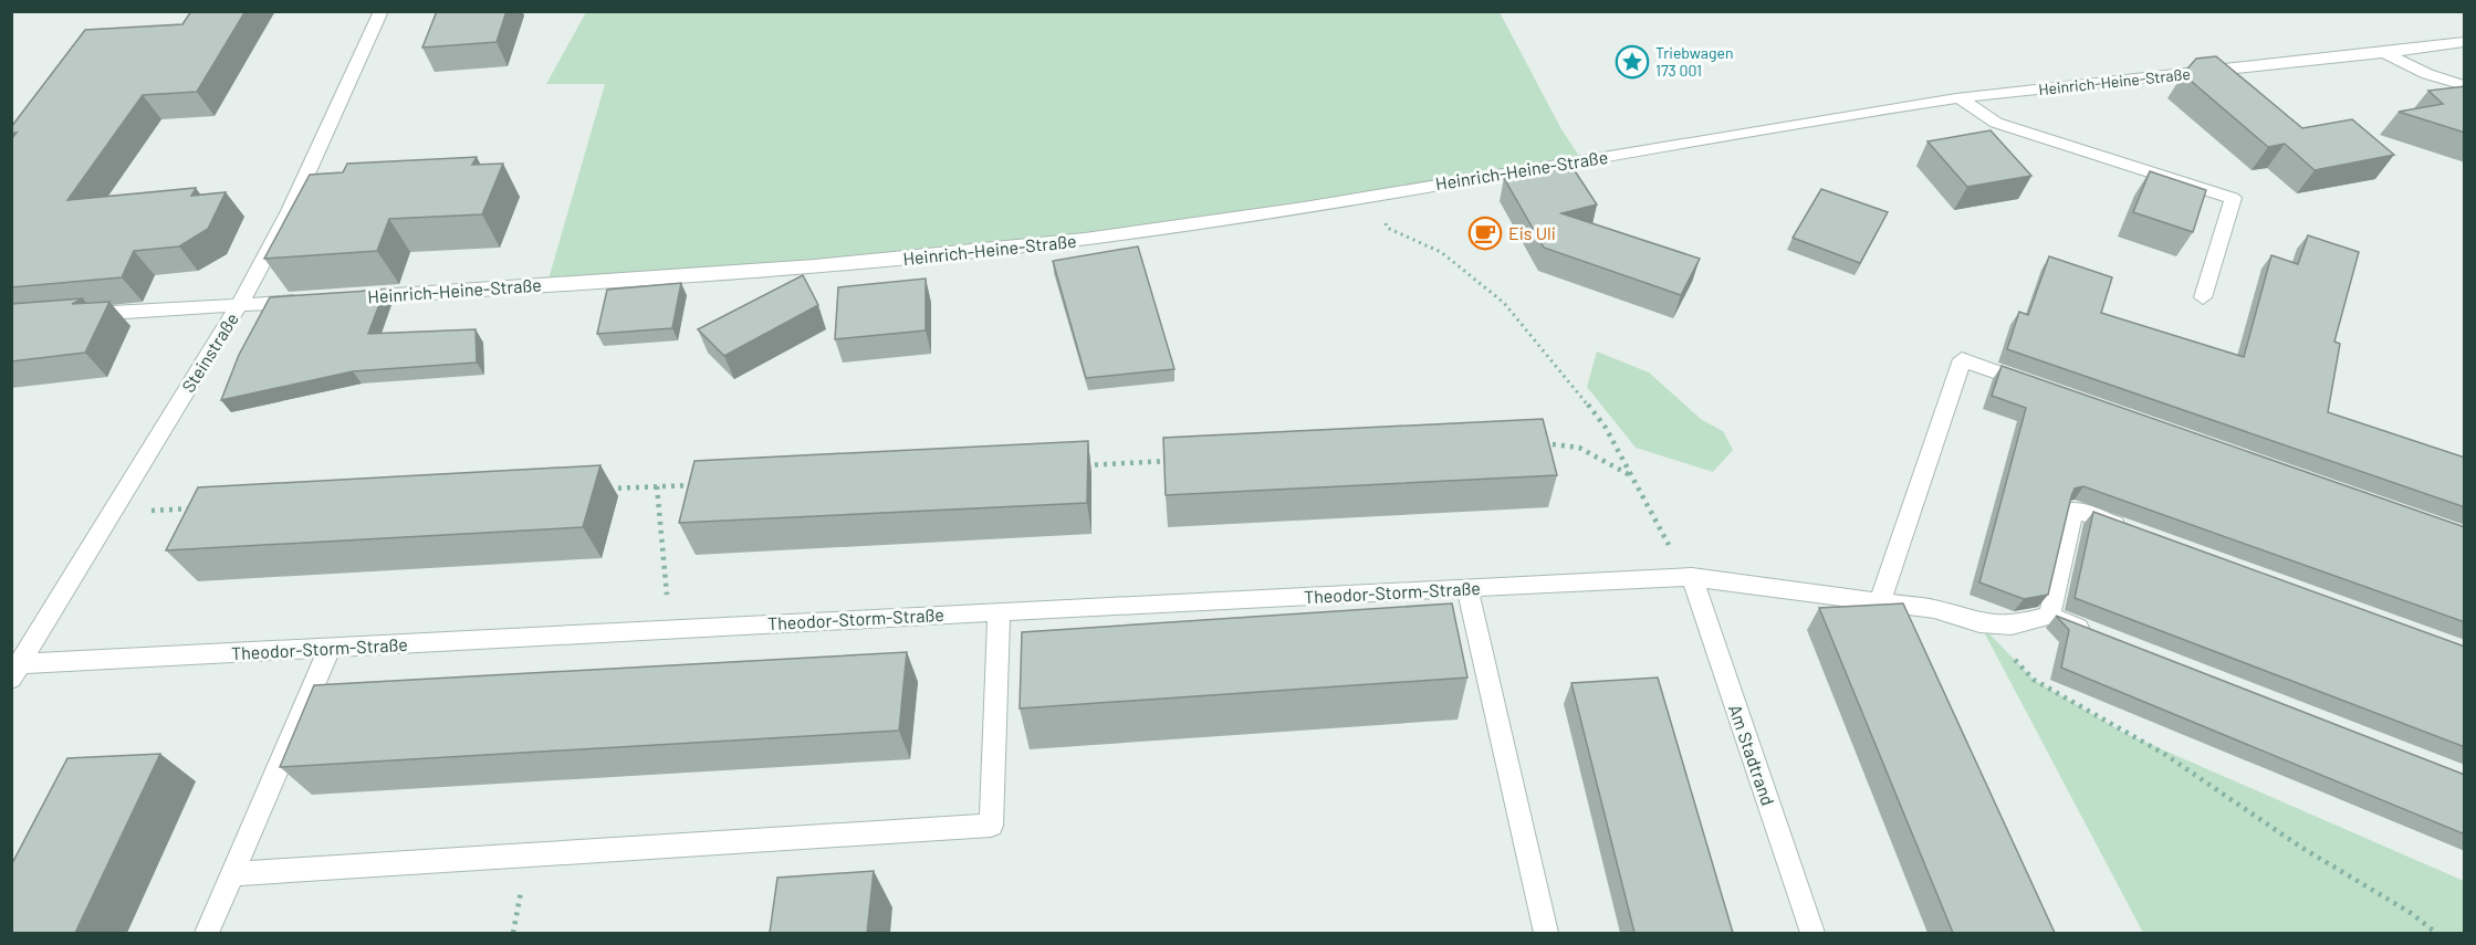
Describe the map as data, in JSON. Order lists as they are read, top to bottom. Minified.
{"streets":{"street":["Heinrich-Heine-Straße","Steinstraße","Theodor-Storm-Straße","Am Stadtrand"]},"crossings":[["Steinstraße","Theodor-Storm-Straße"],["Theodor-Storm-Straße","Am Stadtrand"]],"places":{"place":["Triebwagen 173 001"],"cafe":["Eis Uli"]}}
